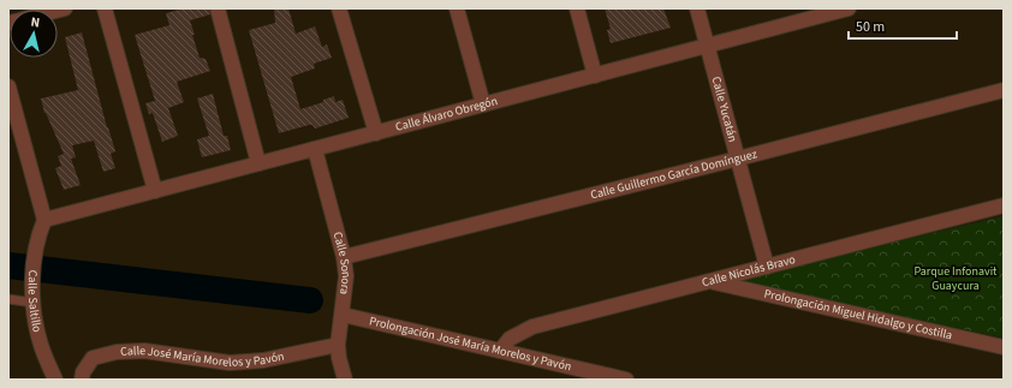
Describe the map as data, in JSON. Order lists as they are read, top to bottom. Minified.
{"streets":{"street":["Calle Yucatán","Calle Álvaro Obregón","Calle Guillermo García Domínguez","Calle Sonora","Calle Nicolás Bravo","Calle Saltillo","Prolongación Miguel Hidalgo y Costilla","Prolongación José María Morelos y Pavón","Calle José María Morelos y Pavón"]},"crossings":[["Calle Yucatán","Calle Álvaro Obregón"],["Calle Yucatán","Calle Guillermo García Domínguez"],["Calle Yucatán","Calle Nicolás Bravo"],["Calle Álvaro Obregón","Calle Sonora"],["Calle Álvaro Obregón","Calle Saltillo"],["Calle Guillermo García Domínguez","Calle Sonora"],["Calle Sonora","Prolongación José María Morelos y Pavón"],["Calle Sonora","Calle José María Morelos y Pavón"],["Calle Nicolás Bravo","Prolongación Miguel Hidalgo y Costilla"],["Calle Nicolás Bravo","Prolongación José María Morelos y Pavón"]],"parks":["Parque Infonavit Guaycura"],"scale_bar":"50 m","north":"top"}
